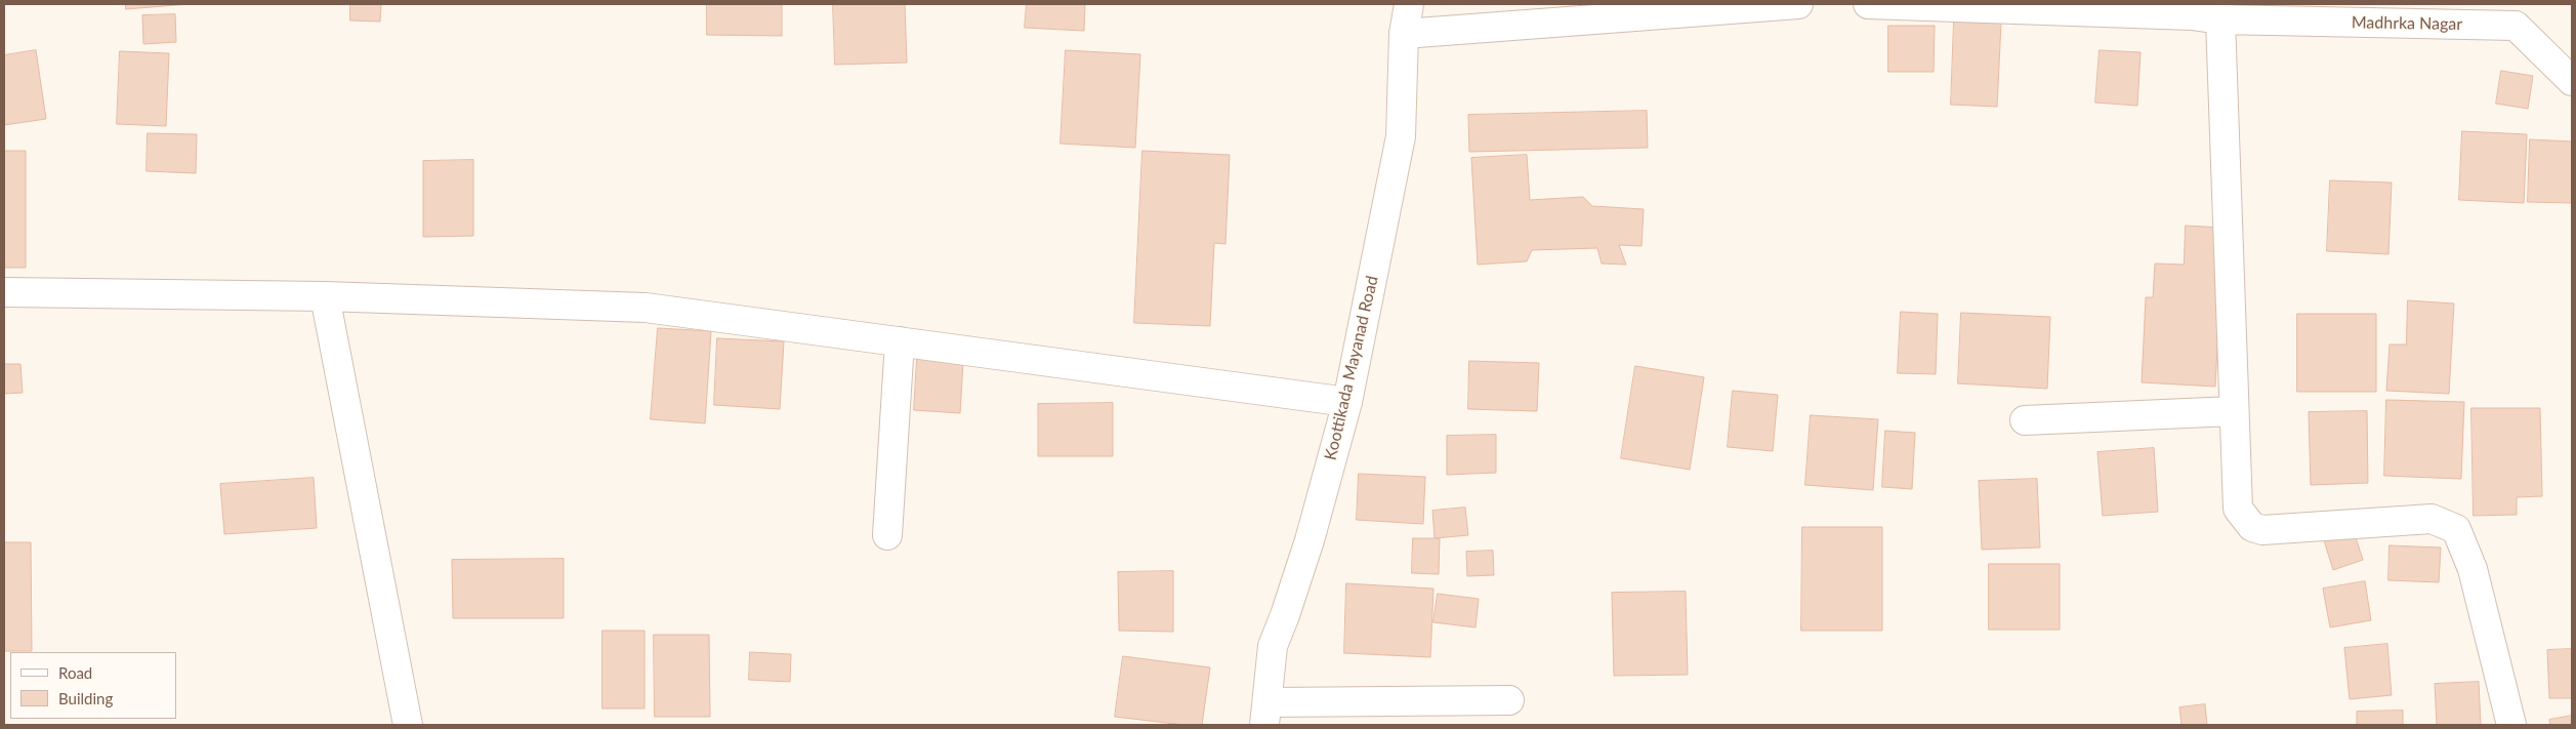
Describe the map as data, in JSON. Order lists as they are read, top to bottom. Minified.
{"streets":{"street":["Madhrka Nagar","Koottikada Mayanad Road"]},"legend":["Road","Building"]}
